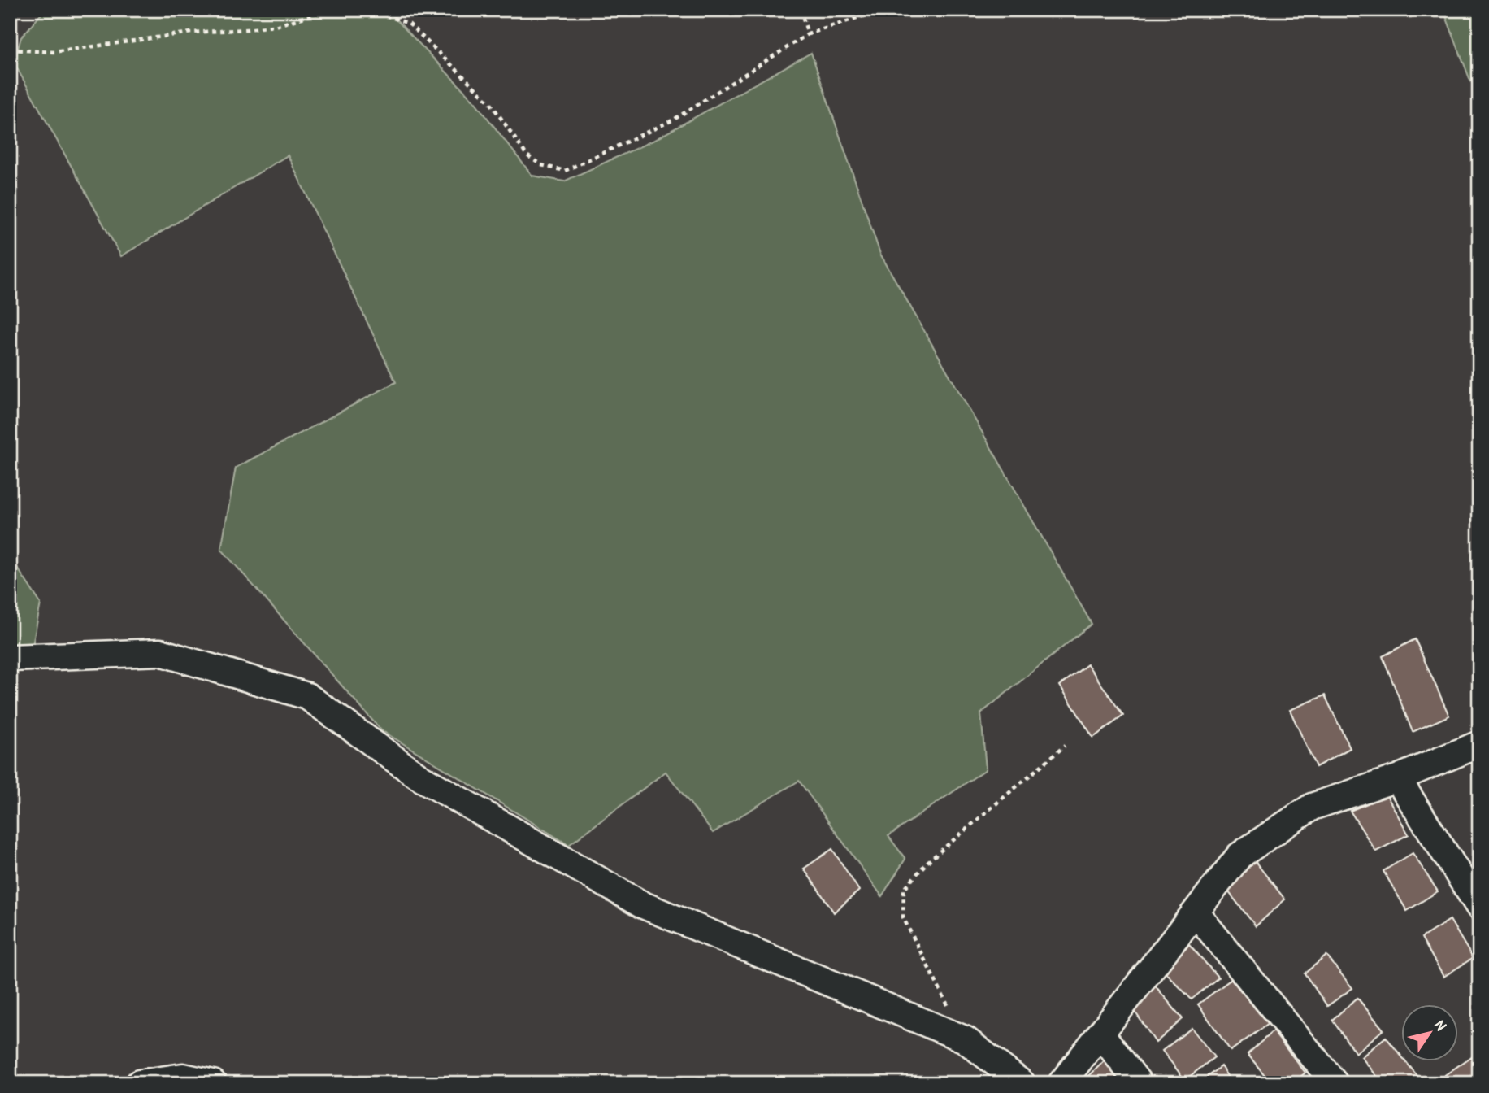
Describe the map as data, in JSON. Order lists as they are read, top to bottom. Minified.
{"north":"top right"}
